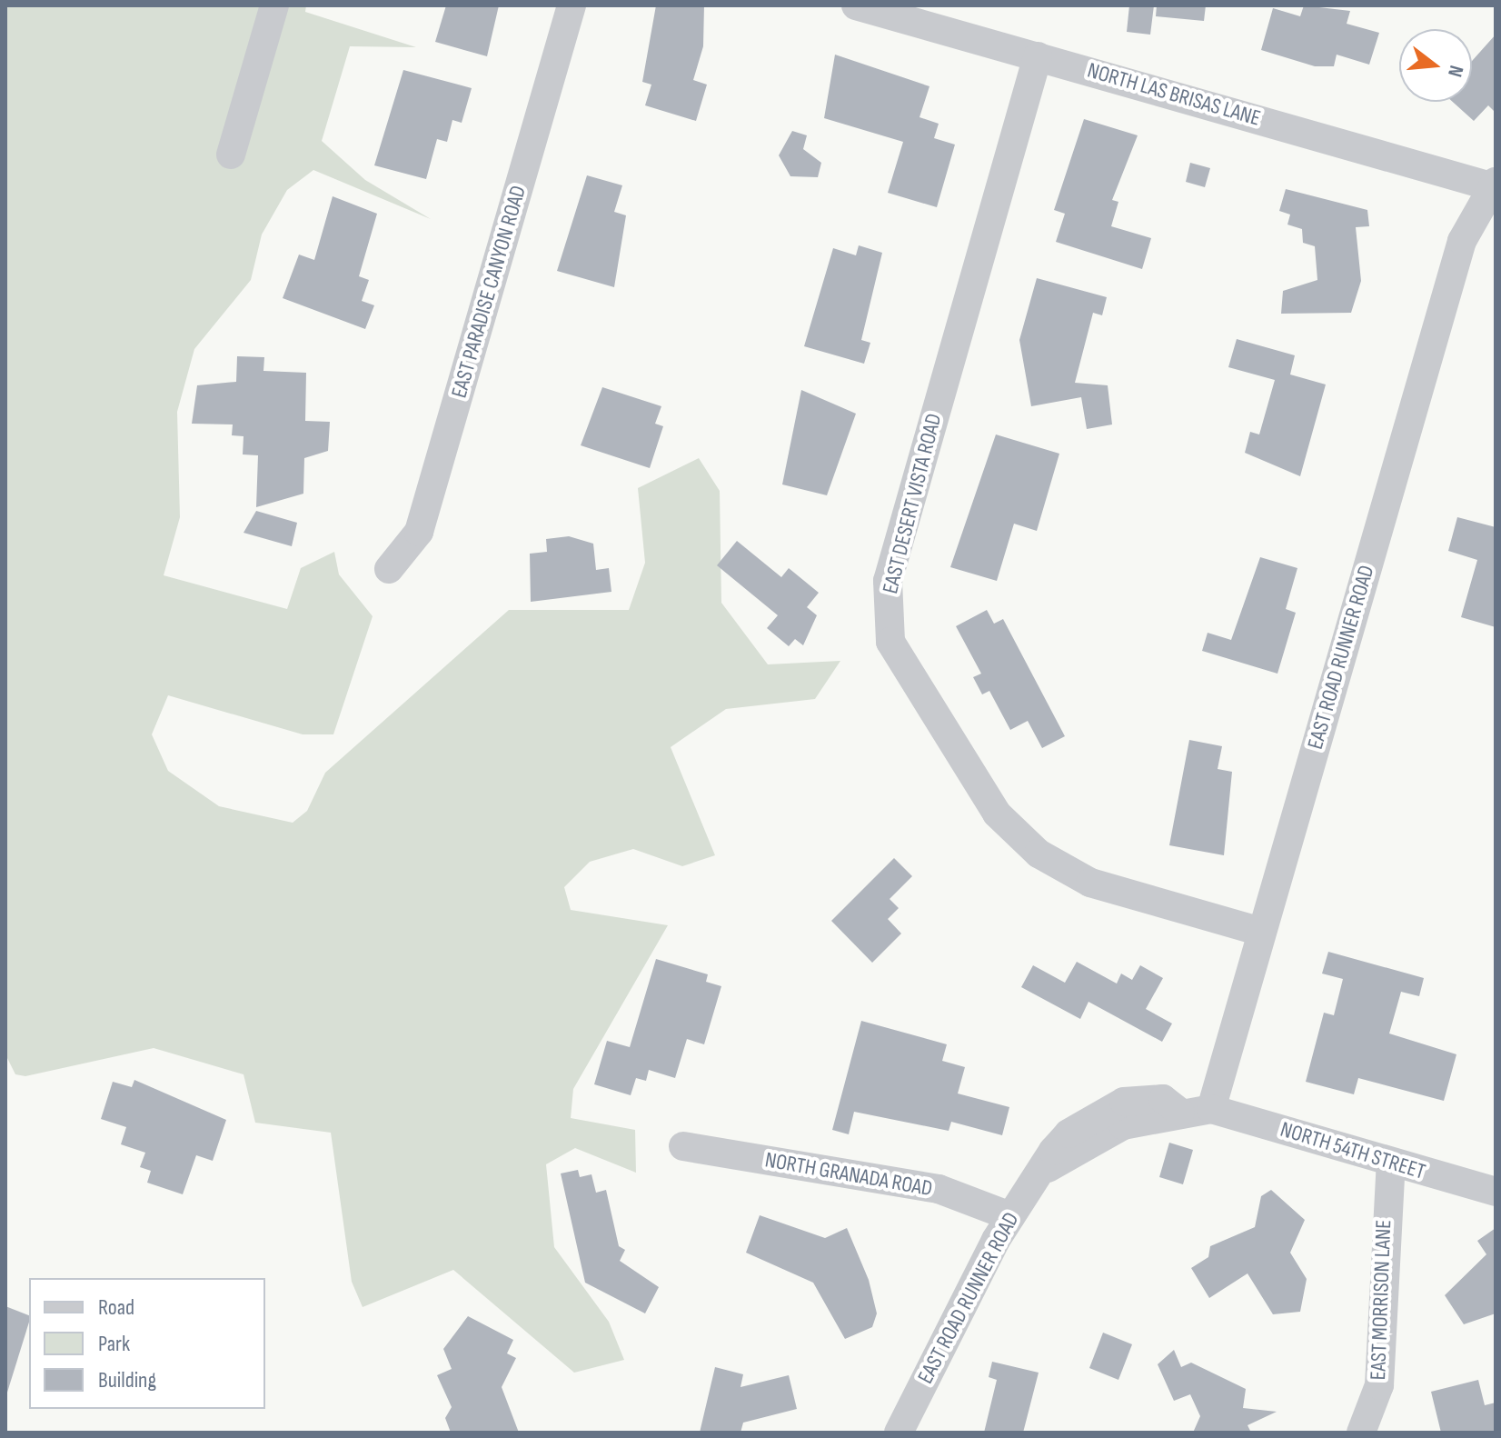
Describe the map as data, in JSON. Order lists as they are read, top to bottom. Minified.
{"streets":{"street":["NORTH LAS BRISAS LANE","EAST PARADISE CANYON ROAD","EAST DESERT VISTA ROAD","EAST ROAD RUNNER ROAD","NORTH 54TH STREET","NORTH GRANADA ROAD","EAST MORRISON LANE"]},"crossings":[["NORTH LAS BRISAS LANE","EAST DESERT VISTA ROAD"],["NORTH LAS BRISAS LANE","EAST ROAD RUNNER ROAD"],["EAST DESERT VISTA ROAD","EAST ROAD RUNNER ROAD"],["EAST ROAD RUNNER ROAD","NORTH 54TH STREET"],["EAST ROAD RUNNER ROAD","NORTH GRANADA ROAD"],["NORTH 54TH STREET","EAST MORRISON LANE"]],"legend":["Road","Park","Building"],"north":"right"}
